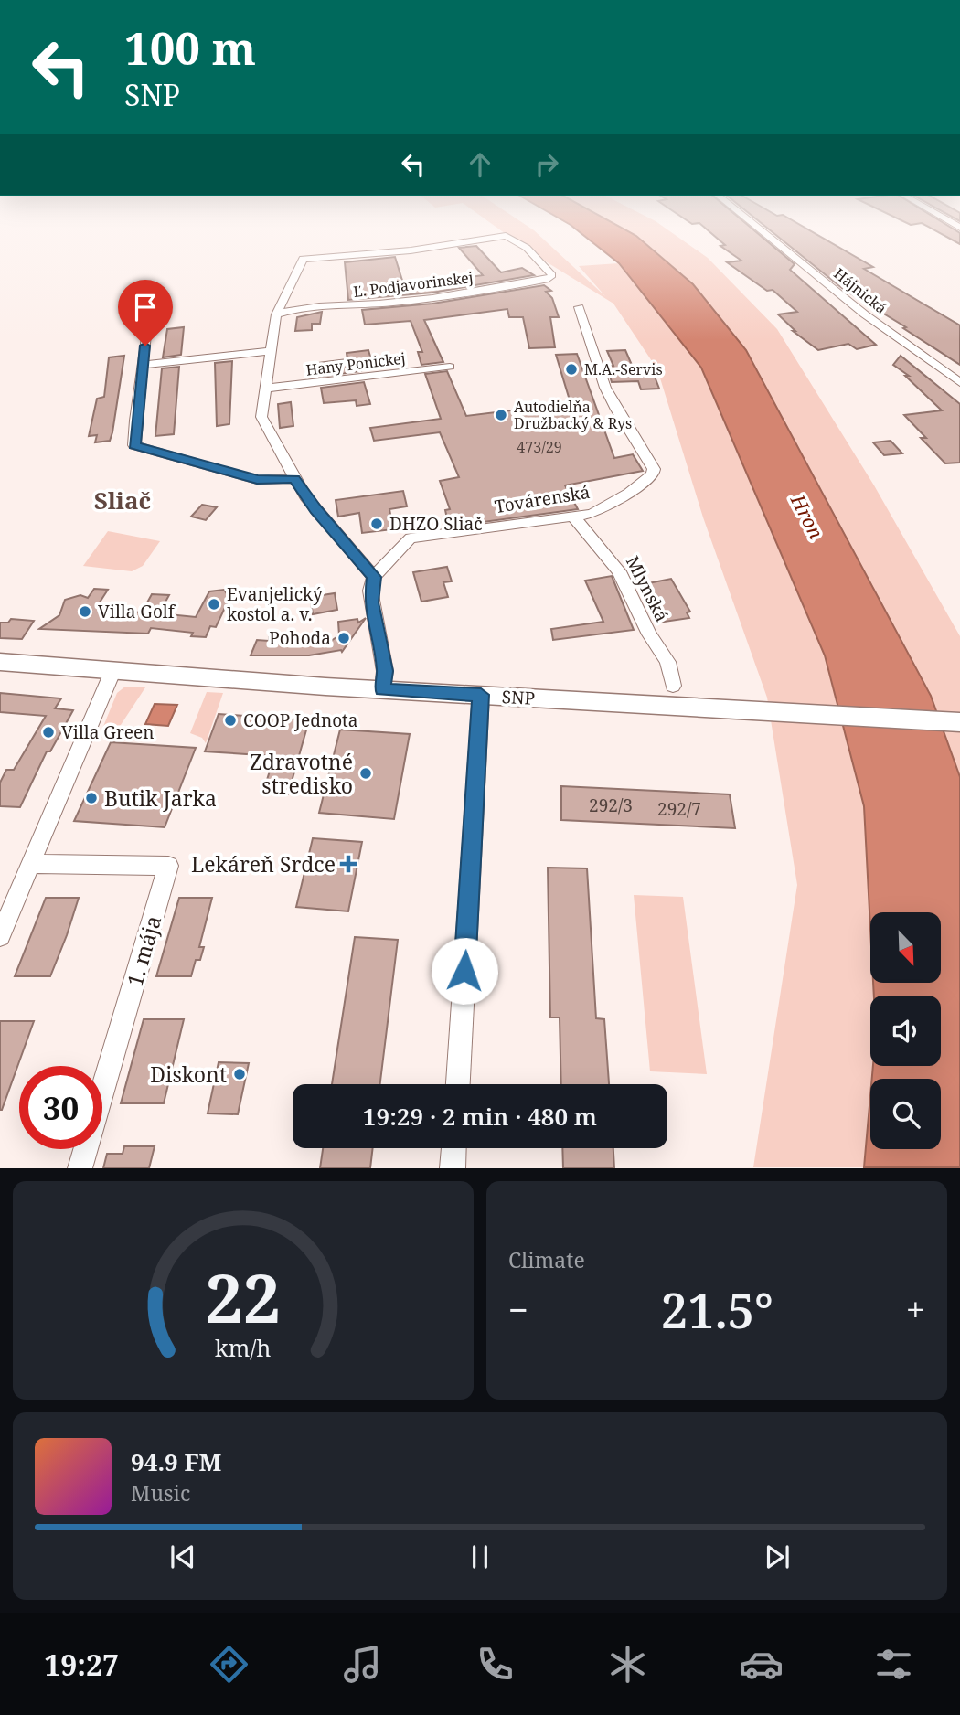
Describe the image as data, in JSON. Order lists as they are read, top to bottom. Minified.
{"streets":{"street":["Ľ. Podjavorinskej","Hájnická","Hany Ponickej","Továrenská","Mlynská","SNP","1. mája"]},"crossings":[["Továrenská","Mlynská"]],"districts":["Sliač"],"water":["Hron"],"places":{"other":["M.A.-Servis","Autodielňa Družbacký & Rys","DHZO Sliač","Evanjelický kostol a. v.","Villa Golf","Pohoda","COOP Jednota","Villa Green","Zdravotné stredisko","Butik Jarka","Diskont"],"health":["Lekáreň Srdce"]},"house_numbers":["473/29","292/3","292/7"],"north":"bottom right","page":{"turn":["100 m","SNP"],"limit":"30","trip":"19:29 · 2 min · 480 m","tile":"Climate","heat":["−","21.5°","+"],"song":["94.9 FM","Music"],"tabs":"19:27","gauge":["22","km/h"]}}
